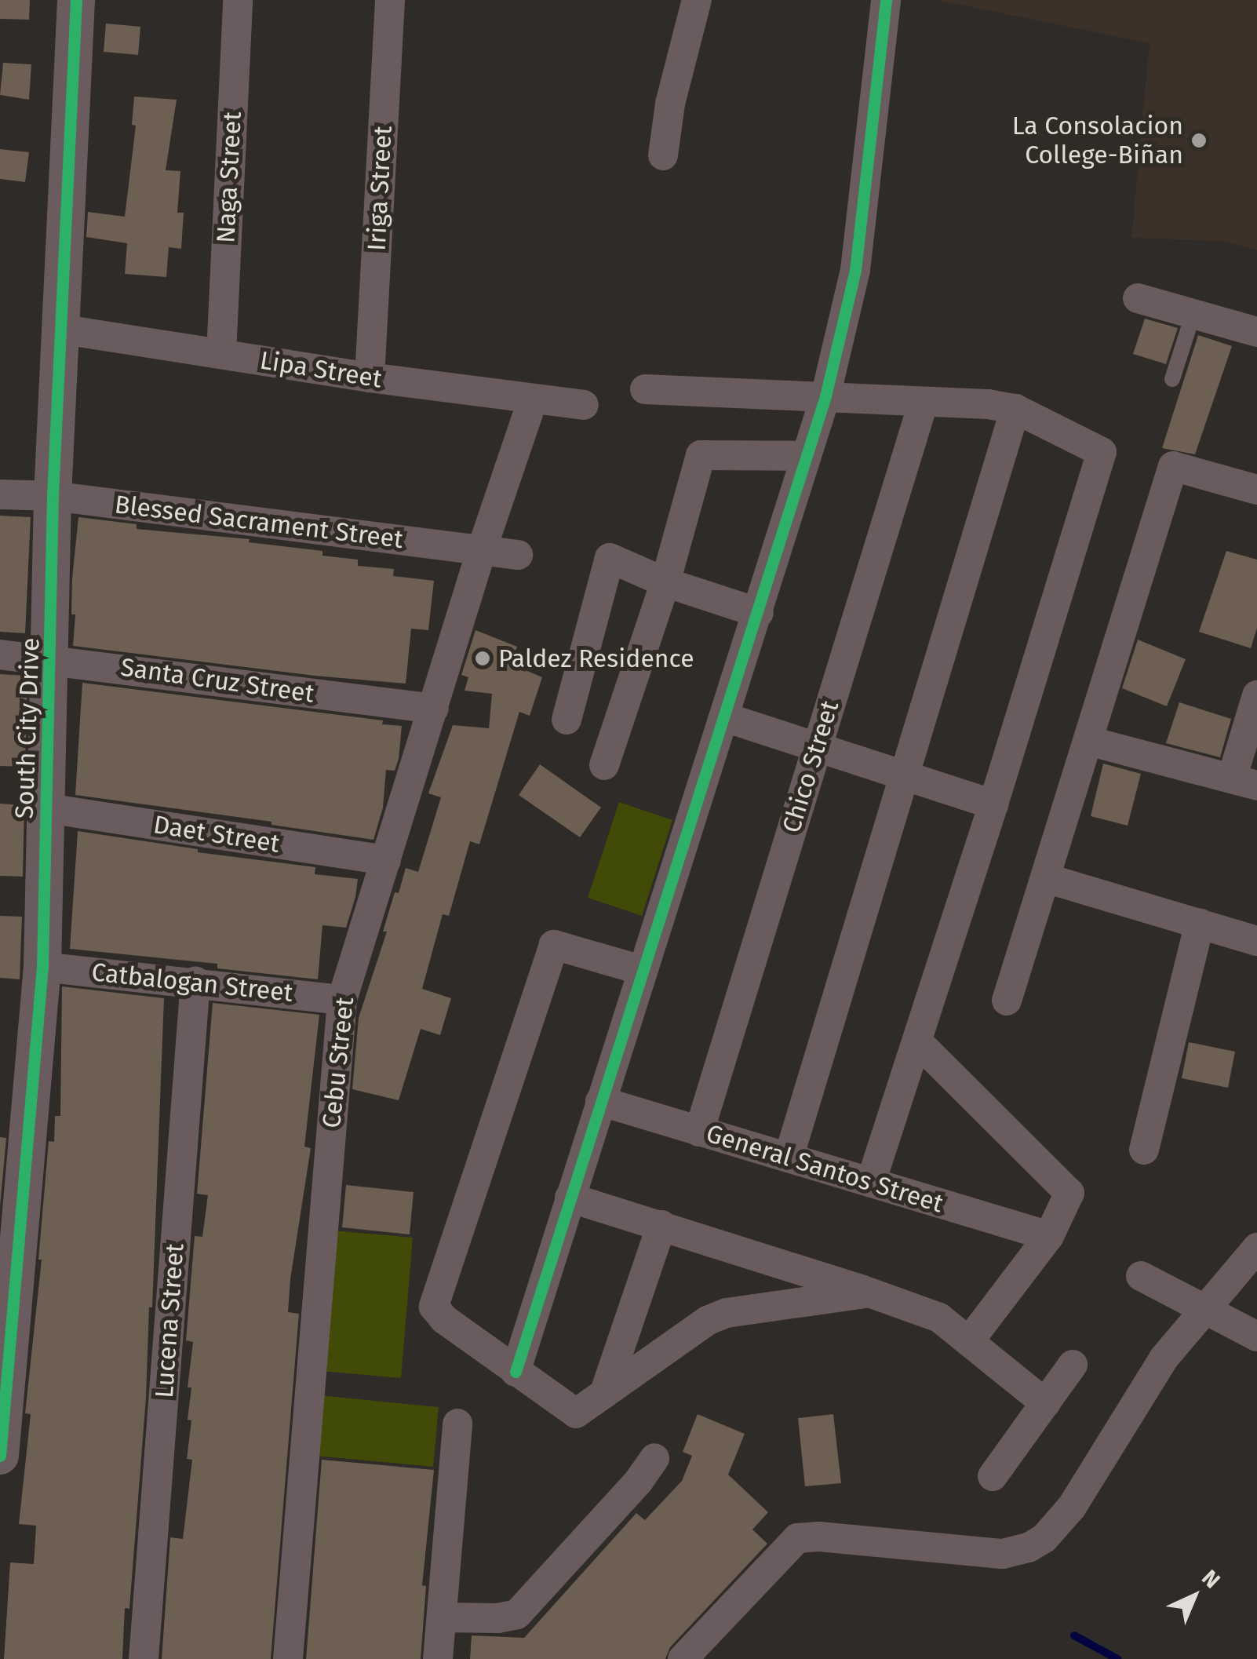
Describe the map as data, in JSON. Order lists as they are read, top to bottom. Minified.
{"streets":{"street":["Naga Street","Iriga Street","Lipa Street","Blessed Sacrament Street","Santa Cruz Street","South City Drive","Chico Street","Daet Street","Catbalogan Street","Cebu Street","General Santos Street","Lucena Street"]},"crossings":[["Naga Street","Lipa Street"],["Iriga Street","Lipa Street"],["Lipa Street","South City Drive"],["Lipa Street","Cebu Street"],["Blessed Sacrament Street","South City Drive"],["Blessed Sacrament Street","Cebu Street"],["Santa Cruz Street","South City Drive"],["Santa Cruz Street","Cebu Street"],["South City Drive","Daet Street"],["South City Drive","Catbalogan Street"],["Chico Street","General Santos Street"],["Daet Street","Cebu Street"],["Catbalogan Street","Cebu Street"],["Catbalogan Street","Lucena Street"]],"places":["La Consolacion College-Biñan","Paldez Residence"],"north":"top right"}
